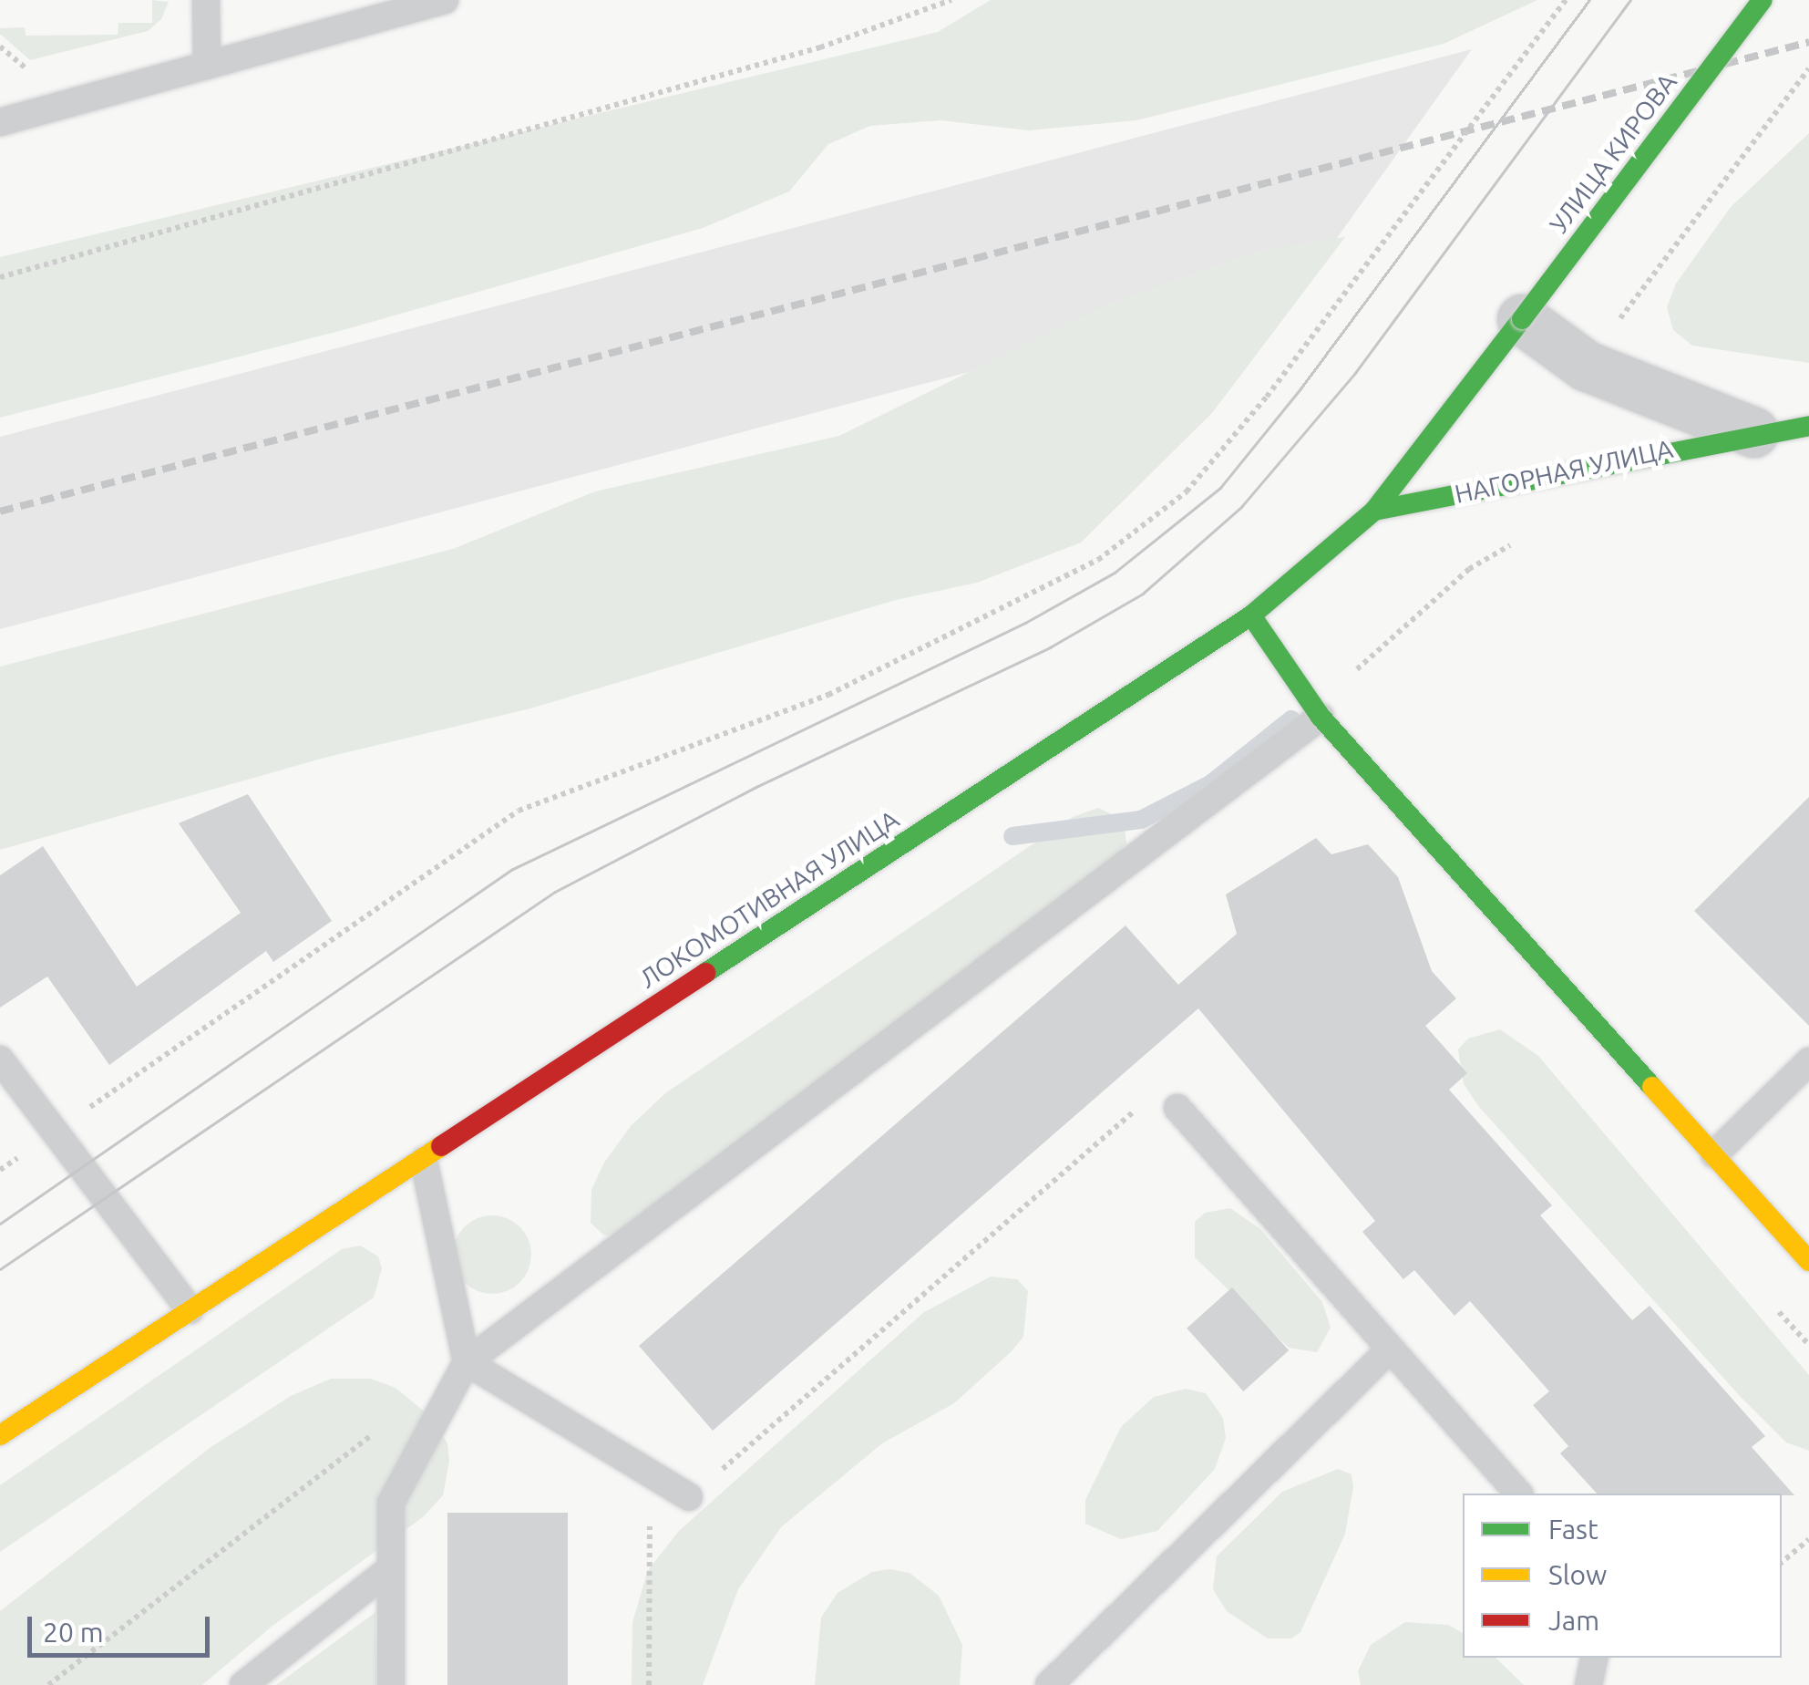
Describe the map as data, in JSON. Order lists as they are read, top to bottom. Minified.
{"streets":{"main road":["УЛИЦА КИРОВА","НАГОРНАЯ УЛИЦА","ЛОКОМОТИВНАЯ УЛИЦА"]},"crossings":[["УЛИЦА КИРОВА","НАГОРНАЯ УЛИЦА"],["УЛИЦА КИРОВА","ЛОКОМОТИВНАЯ УЛИЦА"],["НАГОРНАЯ УЛИЦА","ЛОКОМОТИВНАЯ УЛИЦА"]],"legend":["Fast","Slow","Jam"],"scale_bar":"20 m"}
